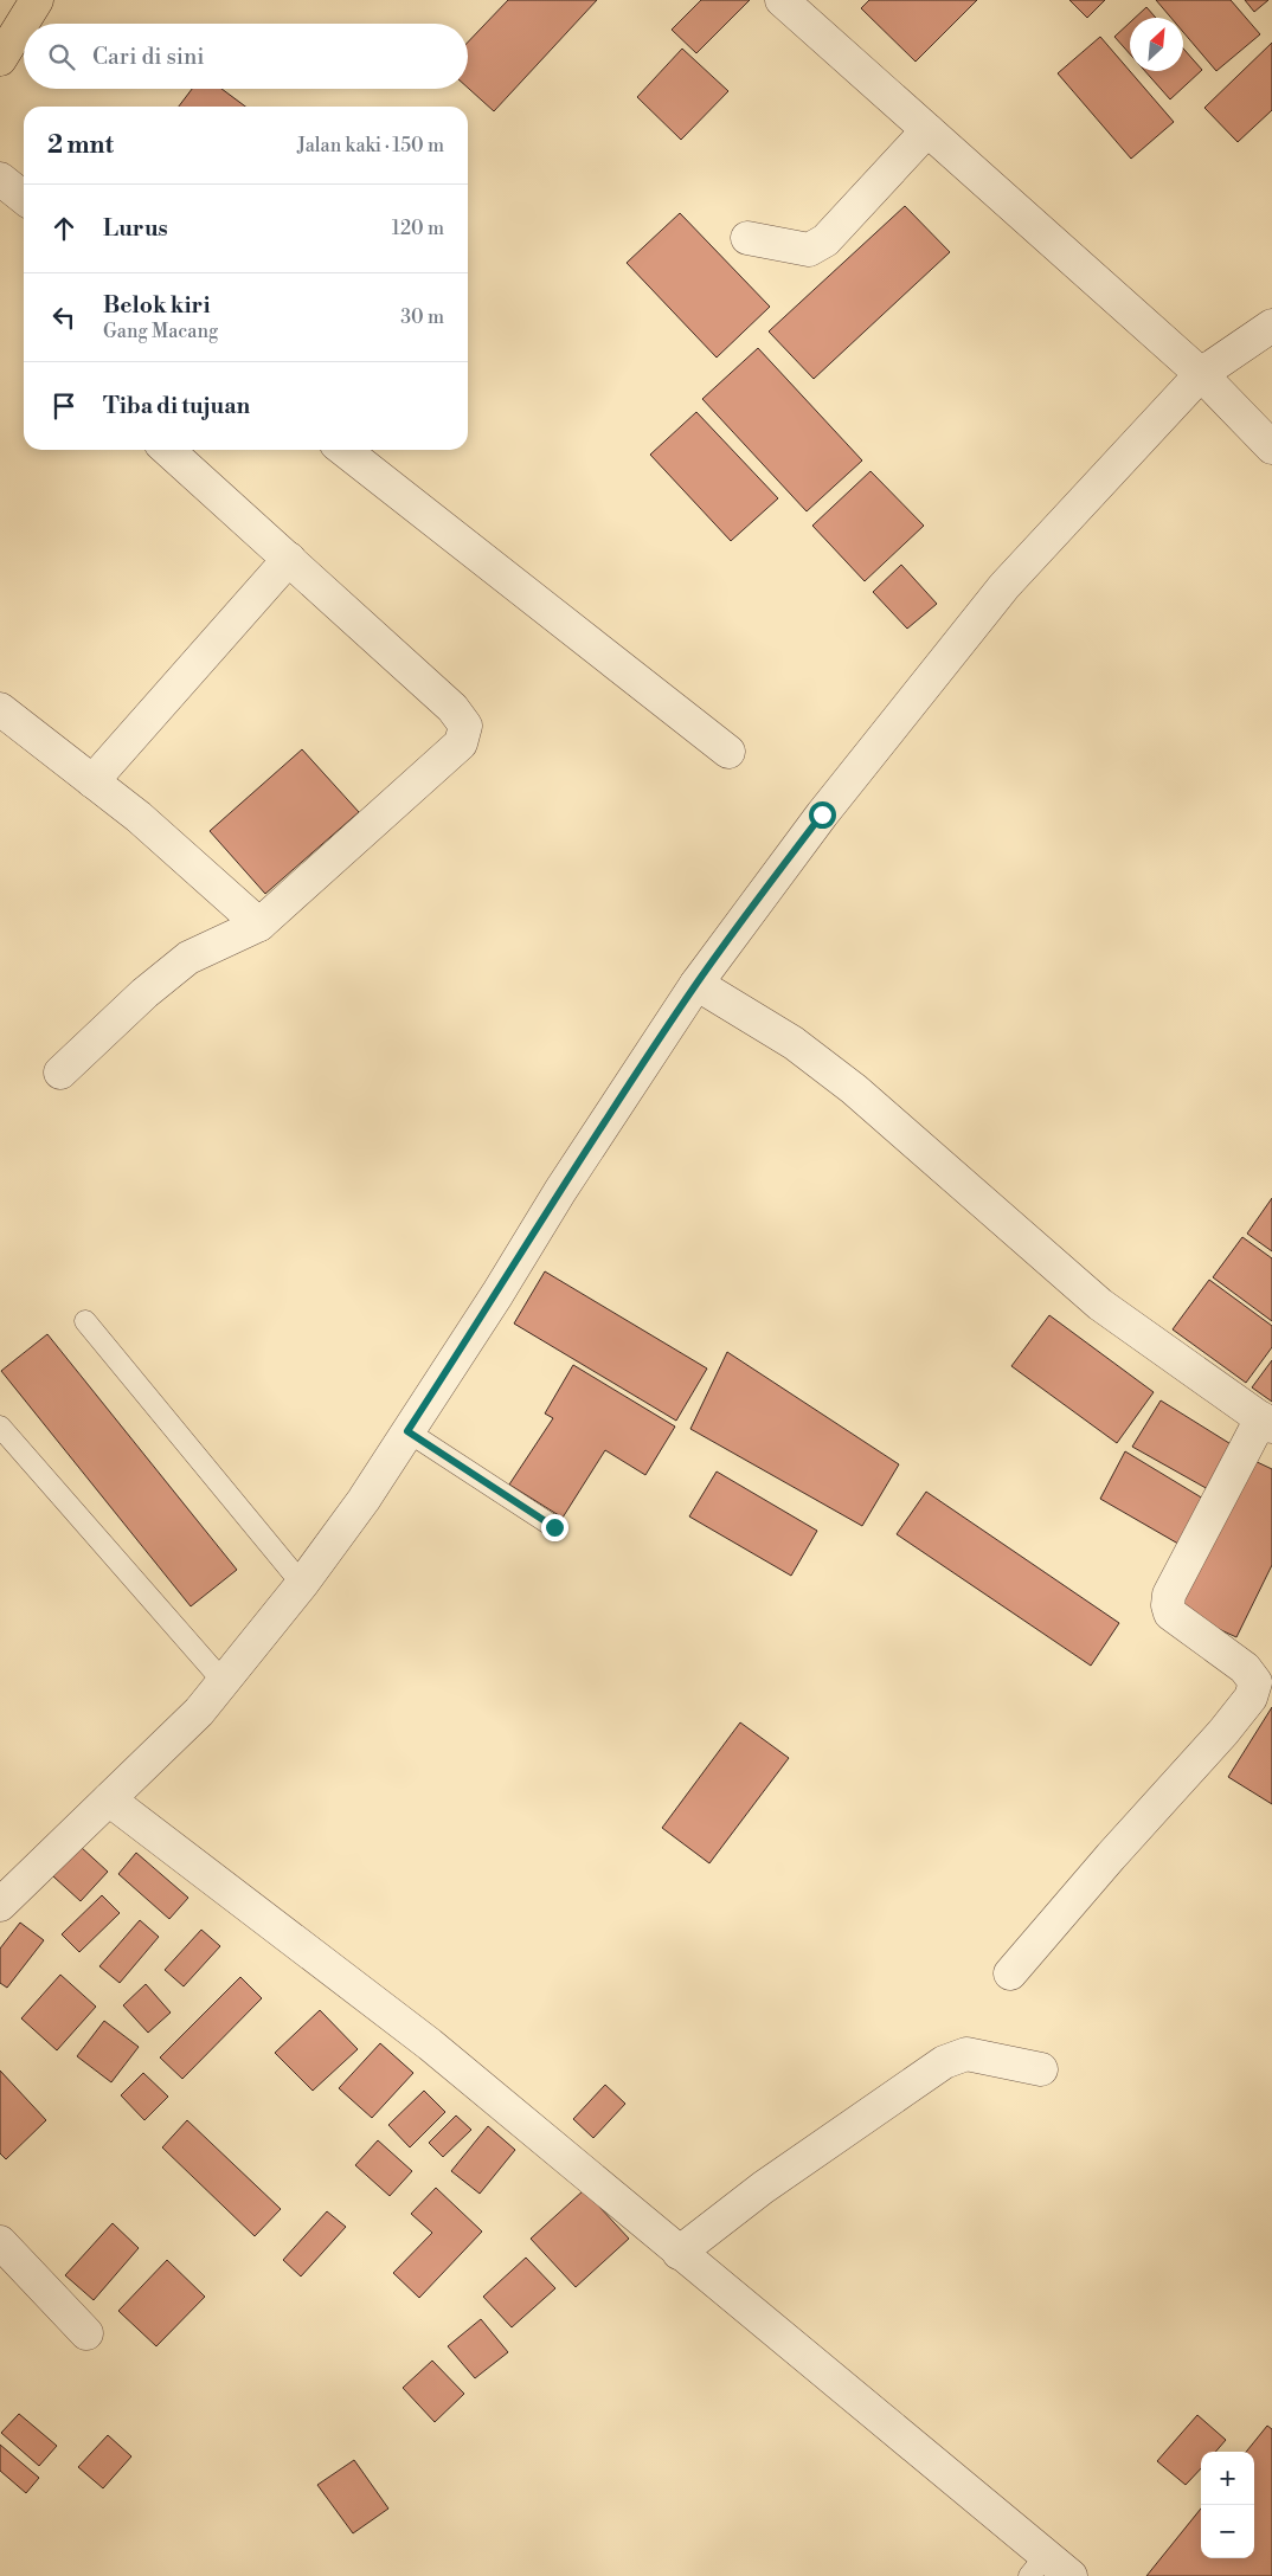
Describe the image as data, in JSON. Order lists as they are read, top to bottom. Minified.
{"north":"top right","page":{"search":"Cari di sini","heading":["2 mnt","Jalan kaki · 150 m"],"list":[["Lurus","120 m"],["Belok kiri","Gang Macang","30 m"],"Tiba di tujuan"],"map_buttons":["+","−"]}}
